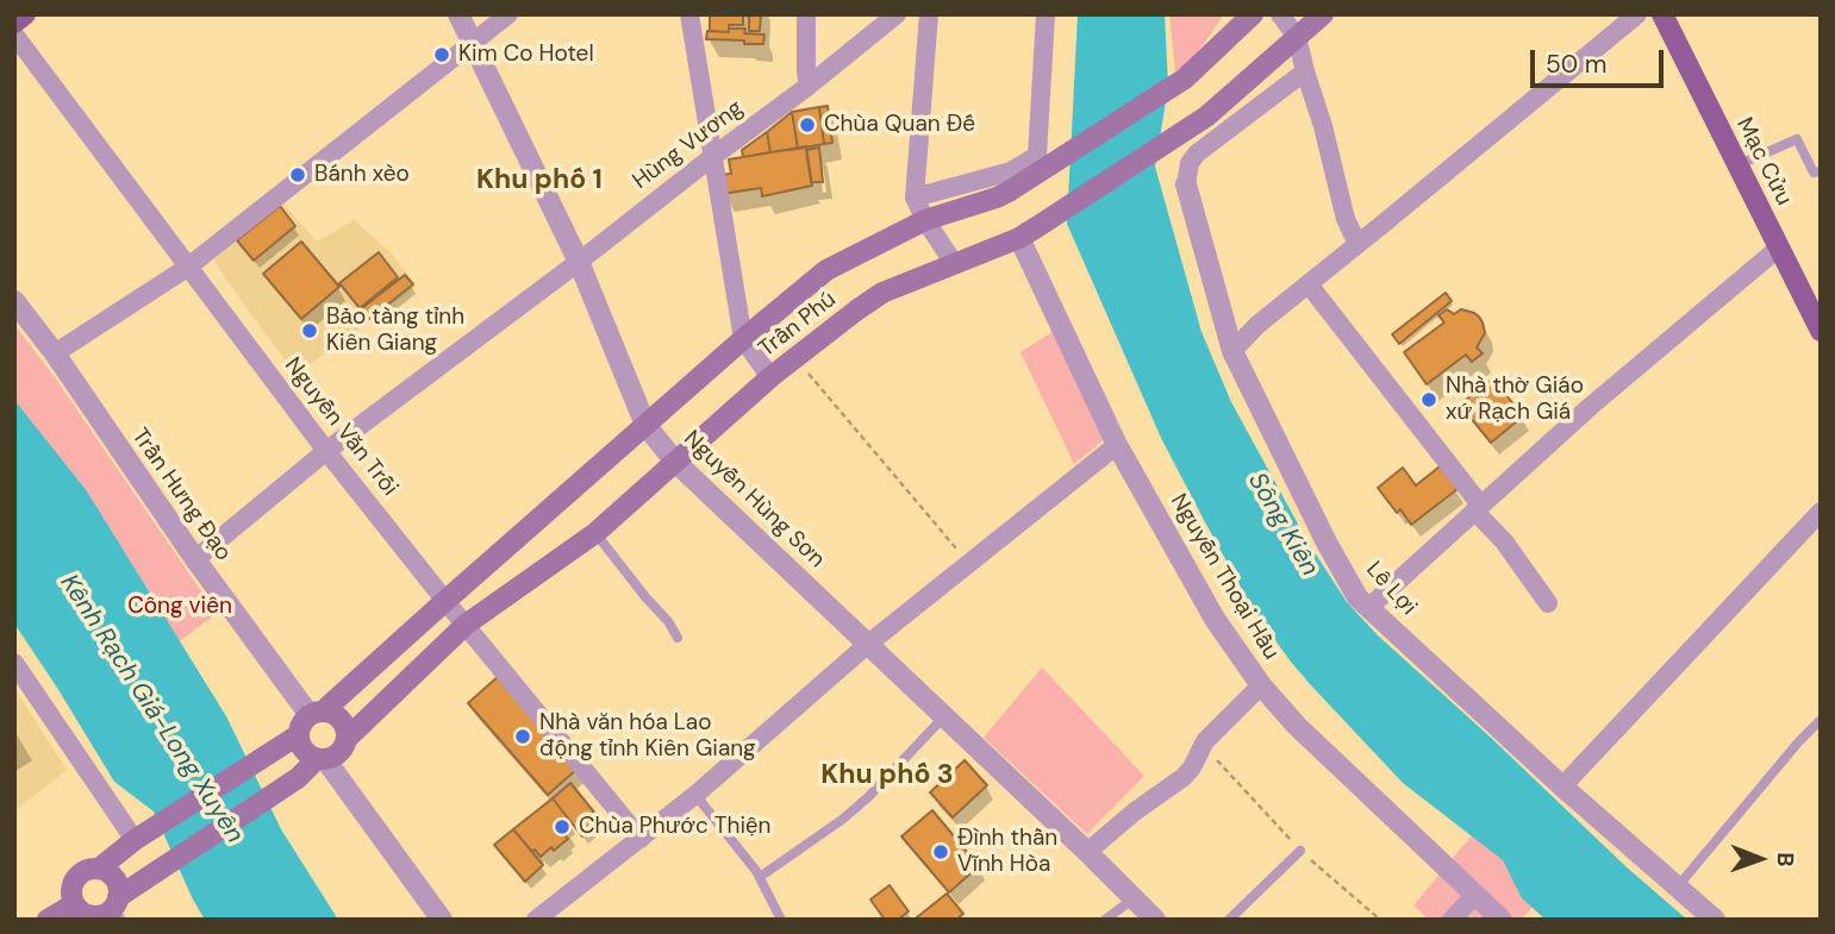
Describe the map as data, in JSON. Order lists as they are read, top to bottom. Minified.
{"streets":{"main road":["Mạc Cửu","Trần Phú"],"street":["Hùng Vương","Nguyễn Văn Trỗi","Trần Hưng Đạo","Nguyễn Hùng Sơn","Nguyễn Thoại Hầu","Lê Lợi"]},"crossings":[["Hùng Vương","Nguyễn Văn Trỗi"],["Hùng Vương","Trần Hưng Đạo"],["Hùng Vương","Nguyễn Hùng Sơn"],["Trần Phú","Nguyễn Văn Trỗi"],["Trần Phú","Trần Hưng Đạo"],["Trần Phú","Nguyễn Hùng Sơn"],["Trần Phú","Nguyễn Thoại Hầu"]],"districts":["Khu phố 1","Khu phố 3"],"water":["Sông Kiên","Kênh Rạch Giá-Long Xuyên"],"parks":["Công viên"],"places":["Kim Co Hotel","Chùa Quan Đế","Bánh xèo","Bảo tàng tỉnh Kiên Giang","Nhà thờ Giáo xứ Rạch Giá","Nhà văn hóa Lao động tỉnh Kiên Giang","Chùa Phước Thiện","Đình thần Vĩnh Hòa"],"scale_bar":"50 m","north":"right"}
